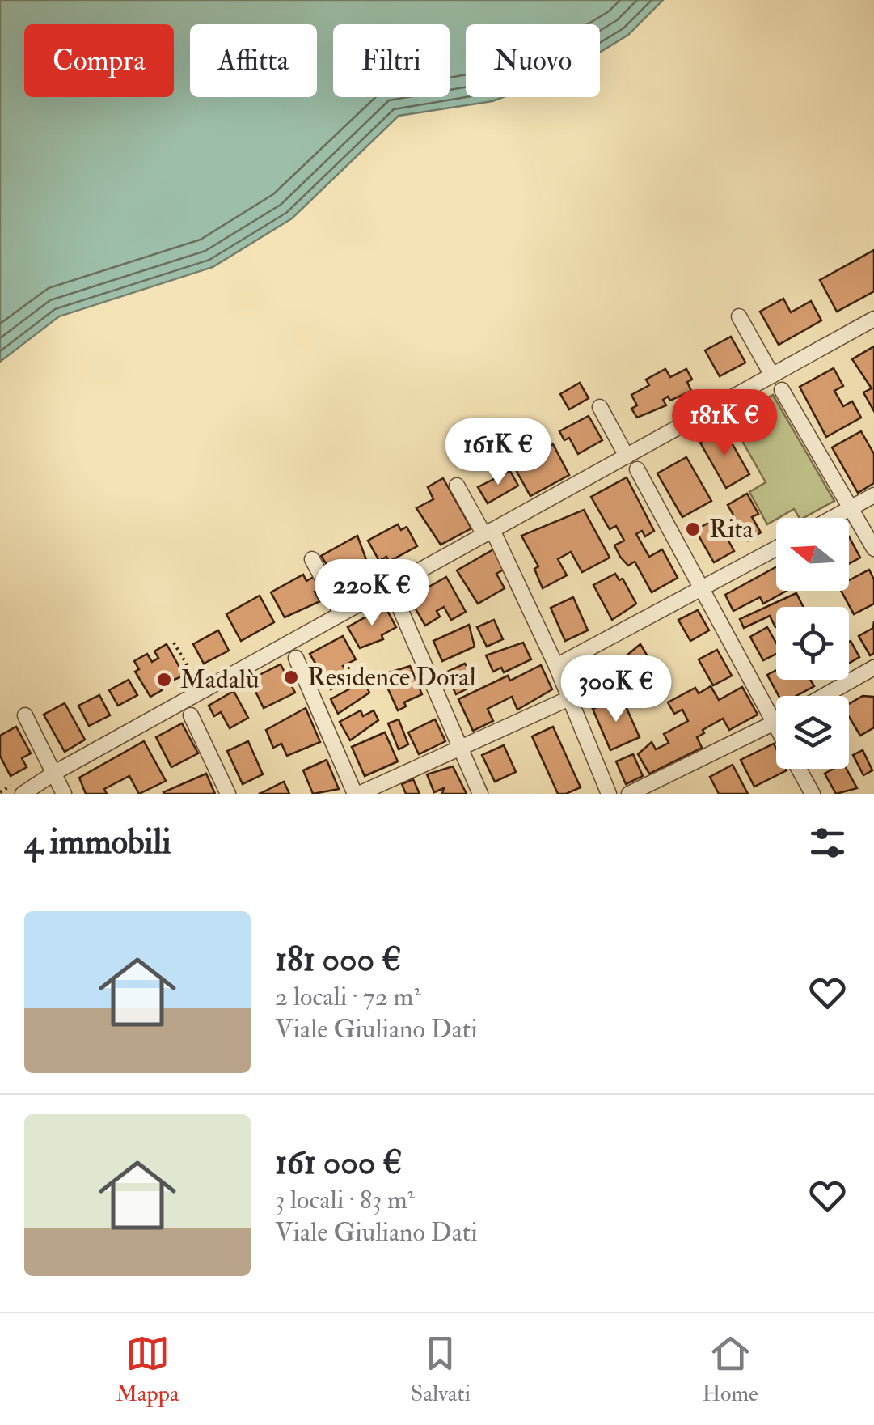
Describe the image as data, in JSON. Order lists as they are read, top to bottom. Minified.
{"places":["Rita","Residence Doral","Madalù"],"north":"left","page":{"chip":["Compra","Affitta","Filtri","Nuovo"],"price":["181K €","161K €","220K €","300K €"],"heading":"4 immobili","list":[{"name":"181 000 €","note":"2 locali · 72 m² · Viale Giuliano Dati"},{"name":"161 000 €","note":"3 locali · 83 m² · Viale Giuliano Dati"}],"tabs":["Mappa","Salvati","Home"]}}
